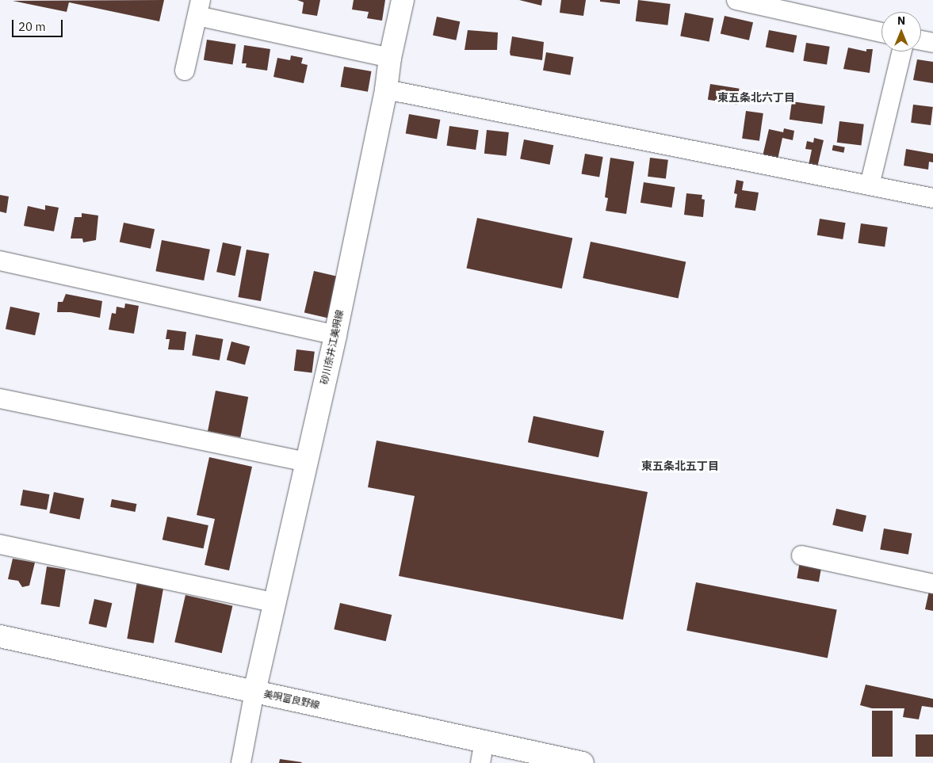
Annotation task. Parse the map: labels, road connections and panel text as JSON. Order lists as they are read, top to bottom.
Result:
{
  "streets": {
    "main road": ["砂川奈井江美唄線", "美唄富良野線"]
  },
  "crossings": [
    ["砂川奈井江美唄線", "美唄富良野線"]
  ],
  "districts": ["東五条北六丁目", "東五条北五丁目"],
  "scale_bar": "20 m",
  "north": "top"
}
